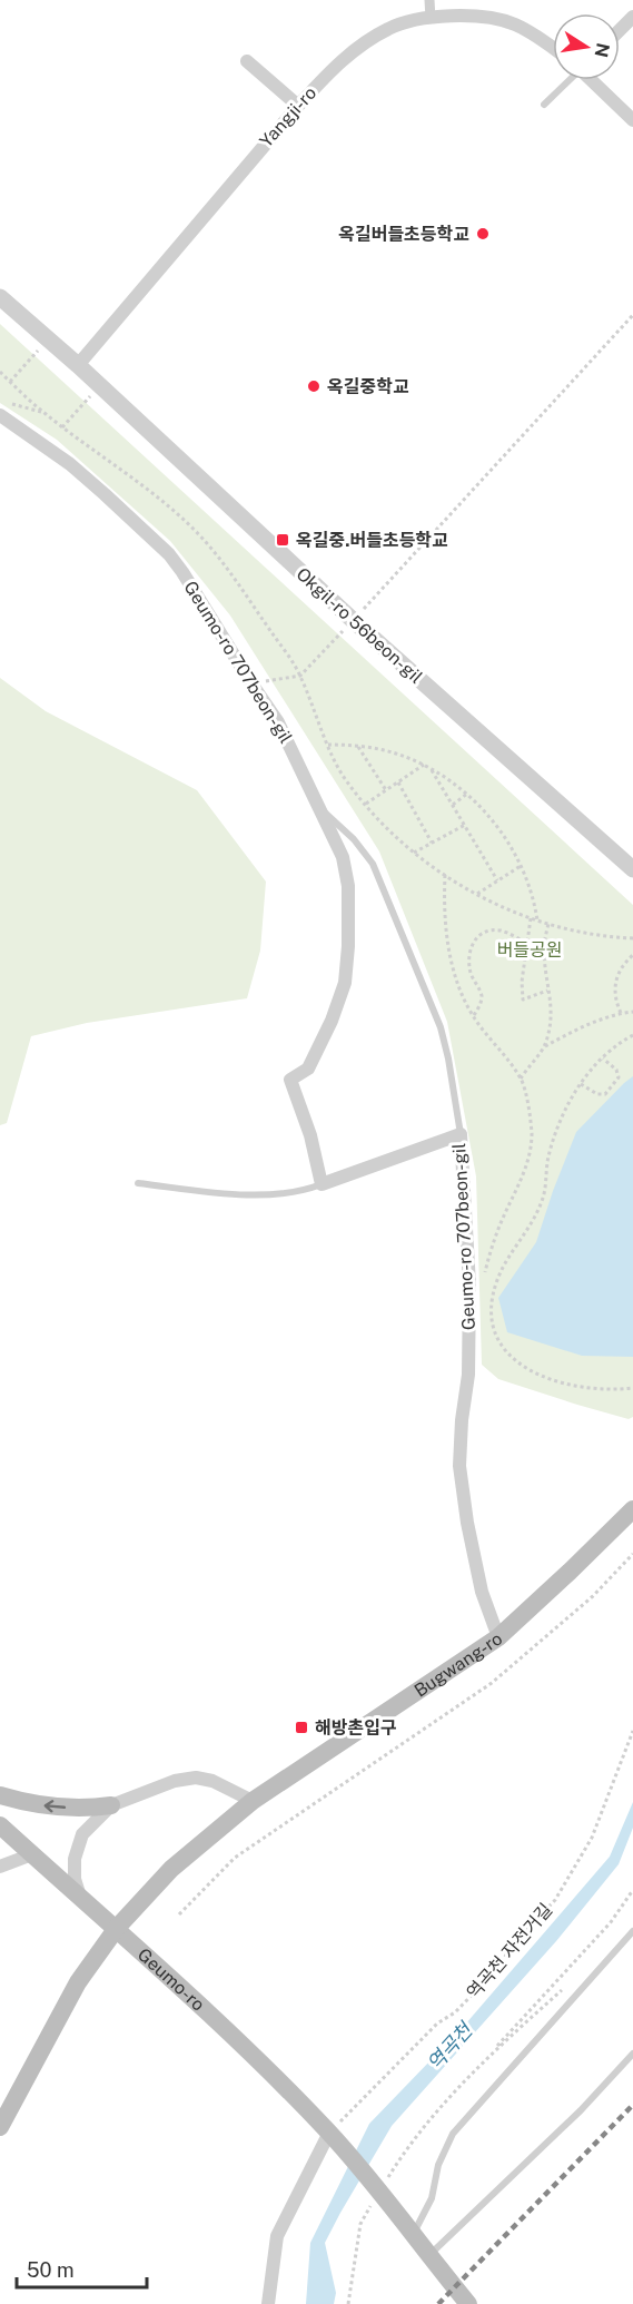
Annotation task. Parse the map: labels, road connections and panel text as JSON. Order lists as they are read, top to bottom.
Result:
{
  "streets": {
    "main road": ["Bugwang-ro", "Geumo-ro"],
    "street": ["Yangji-ro", "Okgil-ro 56beon-gil", "Geumo-ro 707beon-gil"],
    "path": ["역곡천 자전거길"]
  },
  "crossings": [
    ["Yangji-ro", "Okgil-ro 56beon-gil"],
    ["Geumo-ro 707beon-gil", "Bugwang-ro"],
    ["Bugwang-ro", "Geumo-ro"],
    ["역곡천 자전거길", "Geumo-ro"]
  ],
  "water": ["역곡천"],
  "parks": ["버들공원"],
  "places": {
    "other": ["옥길버들초등학교", "옥길중학교"],
    "transit": ["옥길중.버들초등학교", "해방촌입구"]
  },
  "scale_bar": "50 m",
  "north": "right"
}
